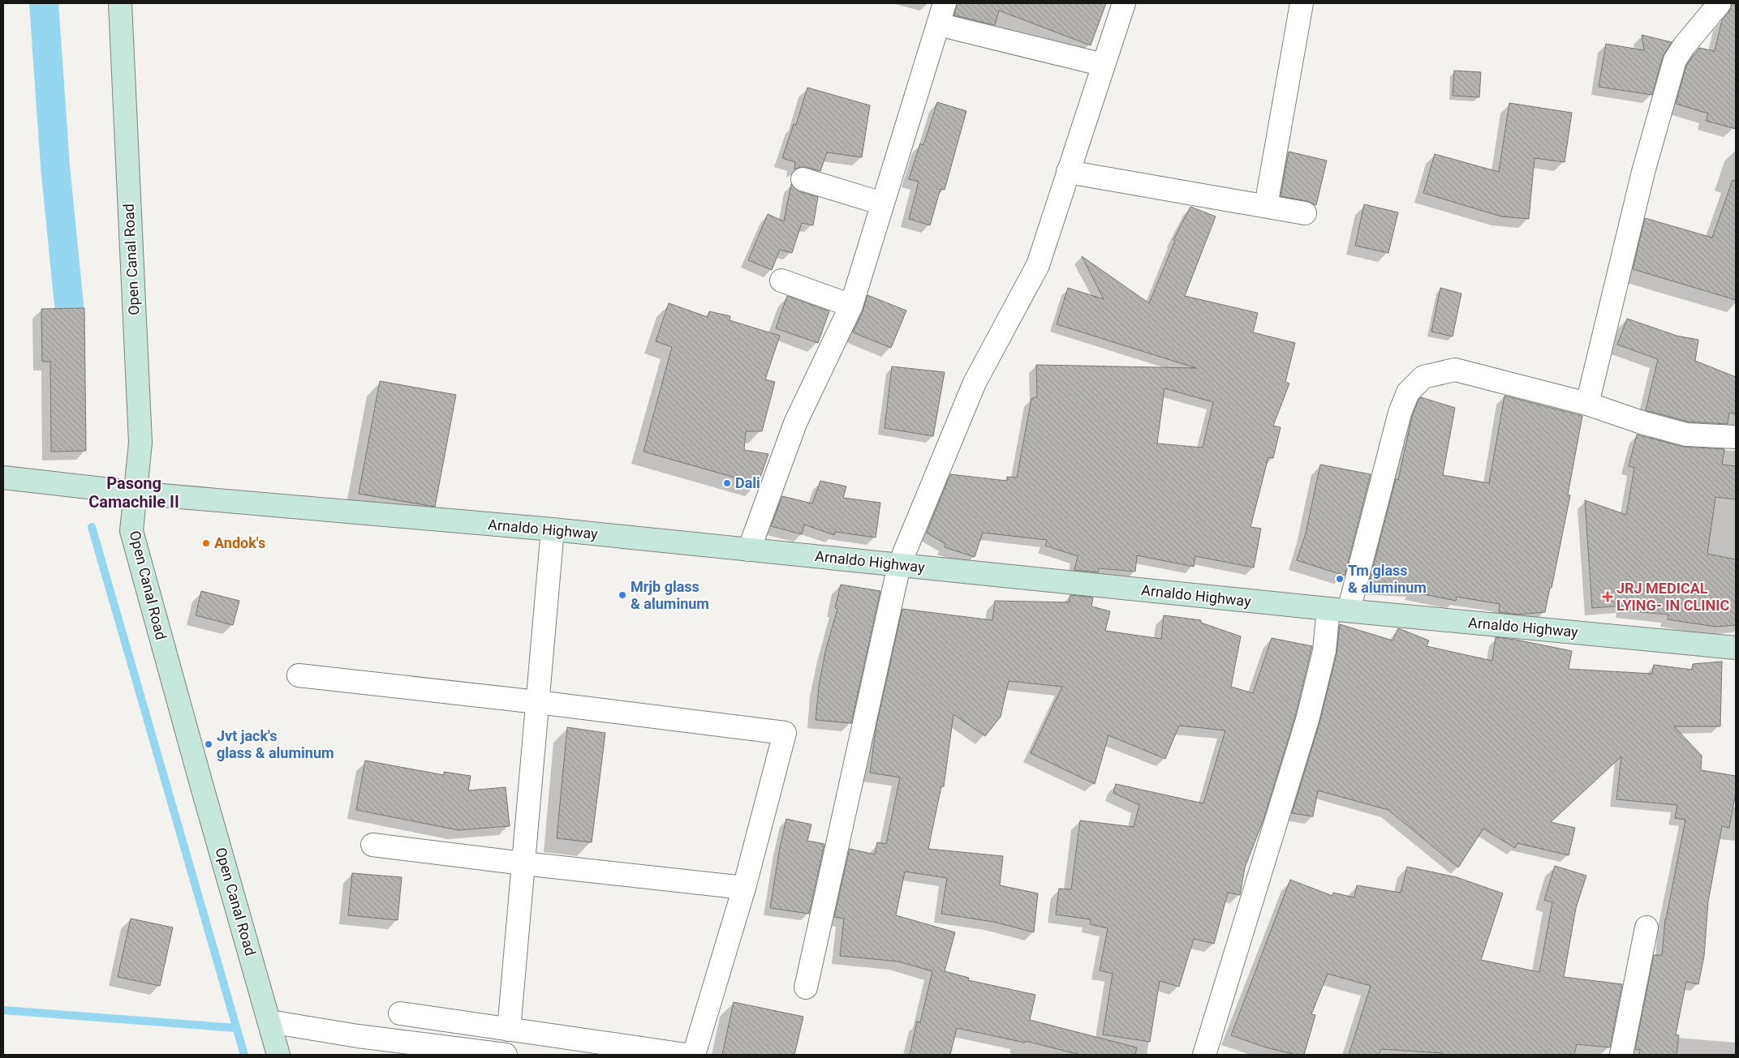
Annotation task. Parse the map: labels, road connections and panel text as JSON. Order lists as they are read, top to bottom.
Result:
{
  "streets": {
    "main road": ["Open Canal Road", "Arnaldo Highway"]
  },
  "crossings": [
    ["Open Canal Road", "Arnaldo Highway"]
  ],
  "districts": ["Pasong Camachile II"],
  "places": {
    "other": [
      "Dali",
      "Andok's",
      "Tm glass & aluminum",
      "Mrjb glass & aluminum",
      "Jvt jack's glass & aluminum"
    ],
    "health": ["JRJ MEDICAL LYING- IN CLINIC"]
  }
}
